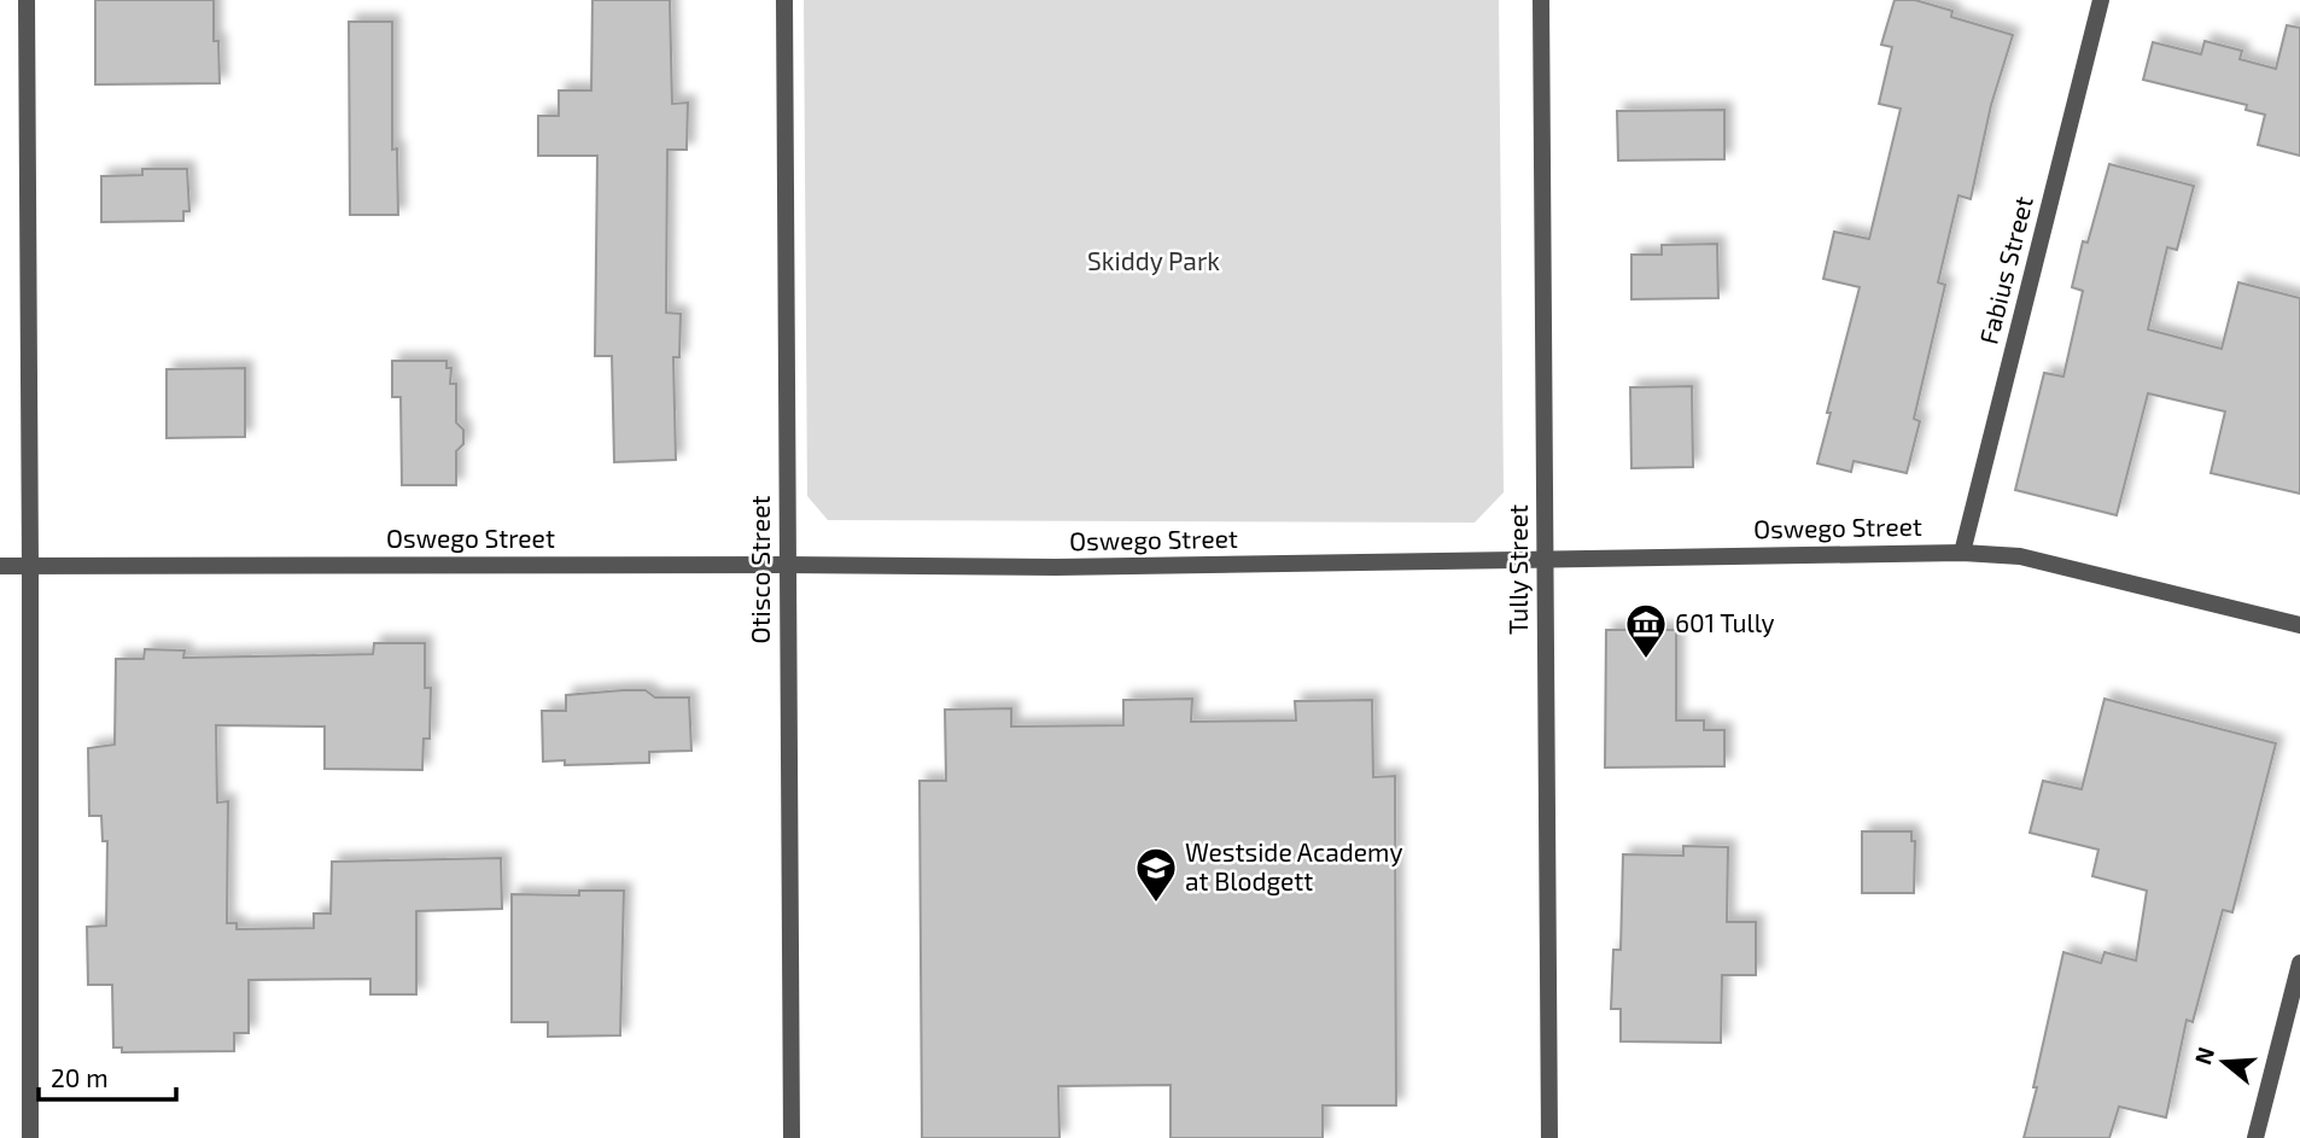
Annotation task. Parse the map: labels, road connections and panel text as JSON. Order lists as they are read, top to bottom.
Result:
{
  "streets": {
    "street": [
      "Fabius Street",
      "Oswego Street",
      "Otisco Street",
      "Tully Street"
    ]
  },
  "crossings": [
    ["Fabius Street", "Oswego Street"],
    ["Oswego Street", "Otisco Street"],
    ["Oswego Street", "Tully Street"]
  ],
  "parks": ["Skiddy Park"],
  "places": {
    "museum": ["601 Tully"],
    "school or university": ["Westside Academy at Blodgett"]
  },
  "scale_bar": "20 m",
  "north": "left"
}
